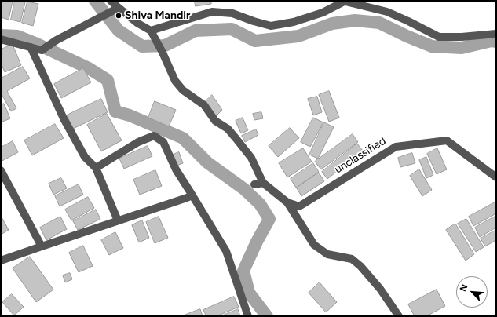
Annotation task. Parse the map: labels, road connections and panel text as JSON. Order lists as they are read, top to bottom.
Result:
{
  "streets": {
    "street": ["unclassified"]
  },
  "places": ["Shiva Mandir"],
  "north": "top left"
}
